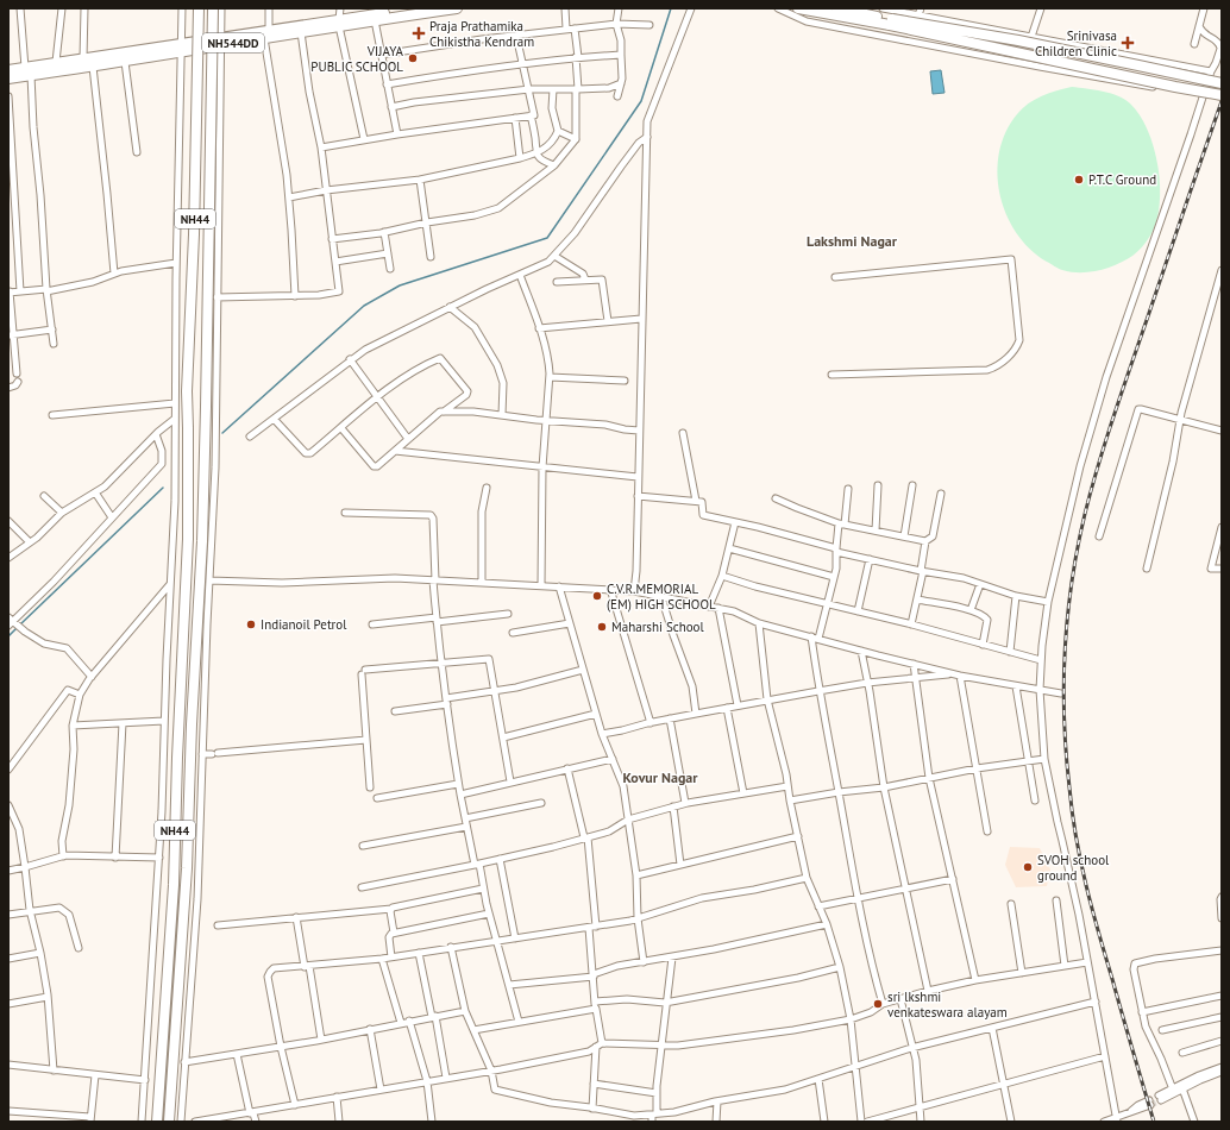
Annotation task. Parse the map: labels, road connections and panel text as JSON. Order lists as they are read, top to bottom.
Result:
{
  "streets": {
    "highway": ["NH544DD", "NH44"]
  },
  "districts": ["Lakshmi Nagar", "Kovur Nagar"],
  "places": {
    "health": ["Praja Prathamika Chikistha Kendram", "Srinivasa Children Clinic"],
    "other": [
      "VIJAYA PUBLIC SCHOOL",
      "P.T.C Ground",
      "C.V.R.MEMORIAL (EM) HIGH SCHOOL",
      "Indianoil Petrol",
      "Maharshi School",
      "SVOH school ground",
      "sri lkshmi venkateswara alayam"
    ]
  }
}
